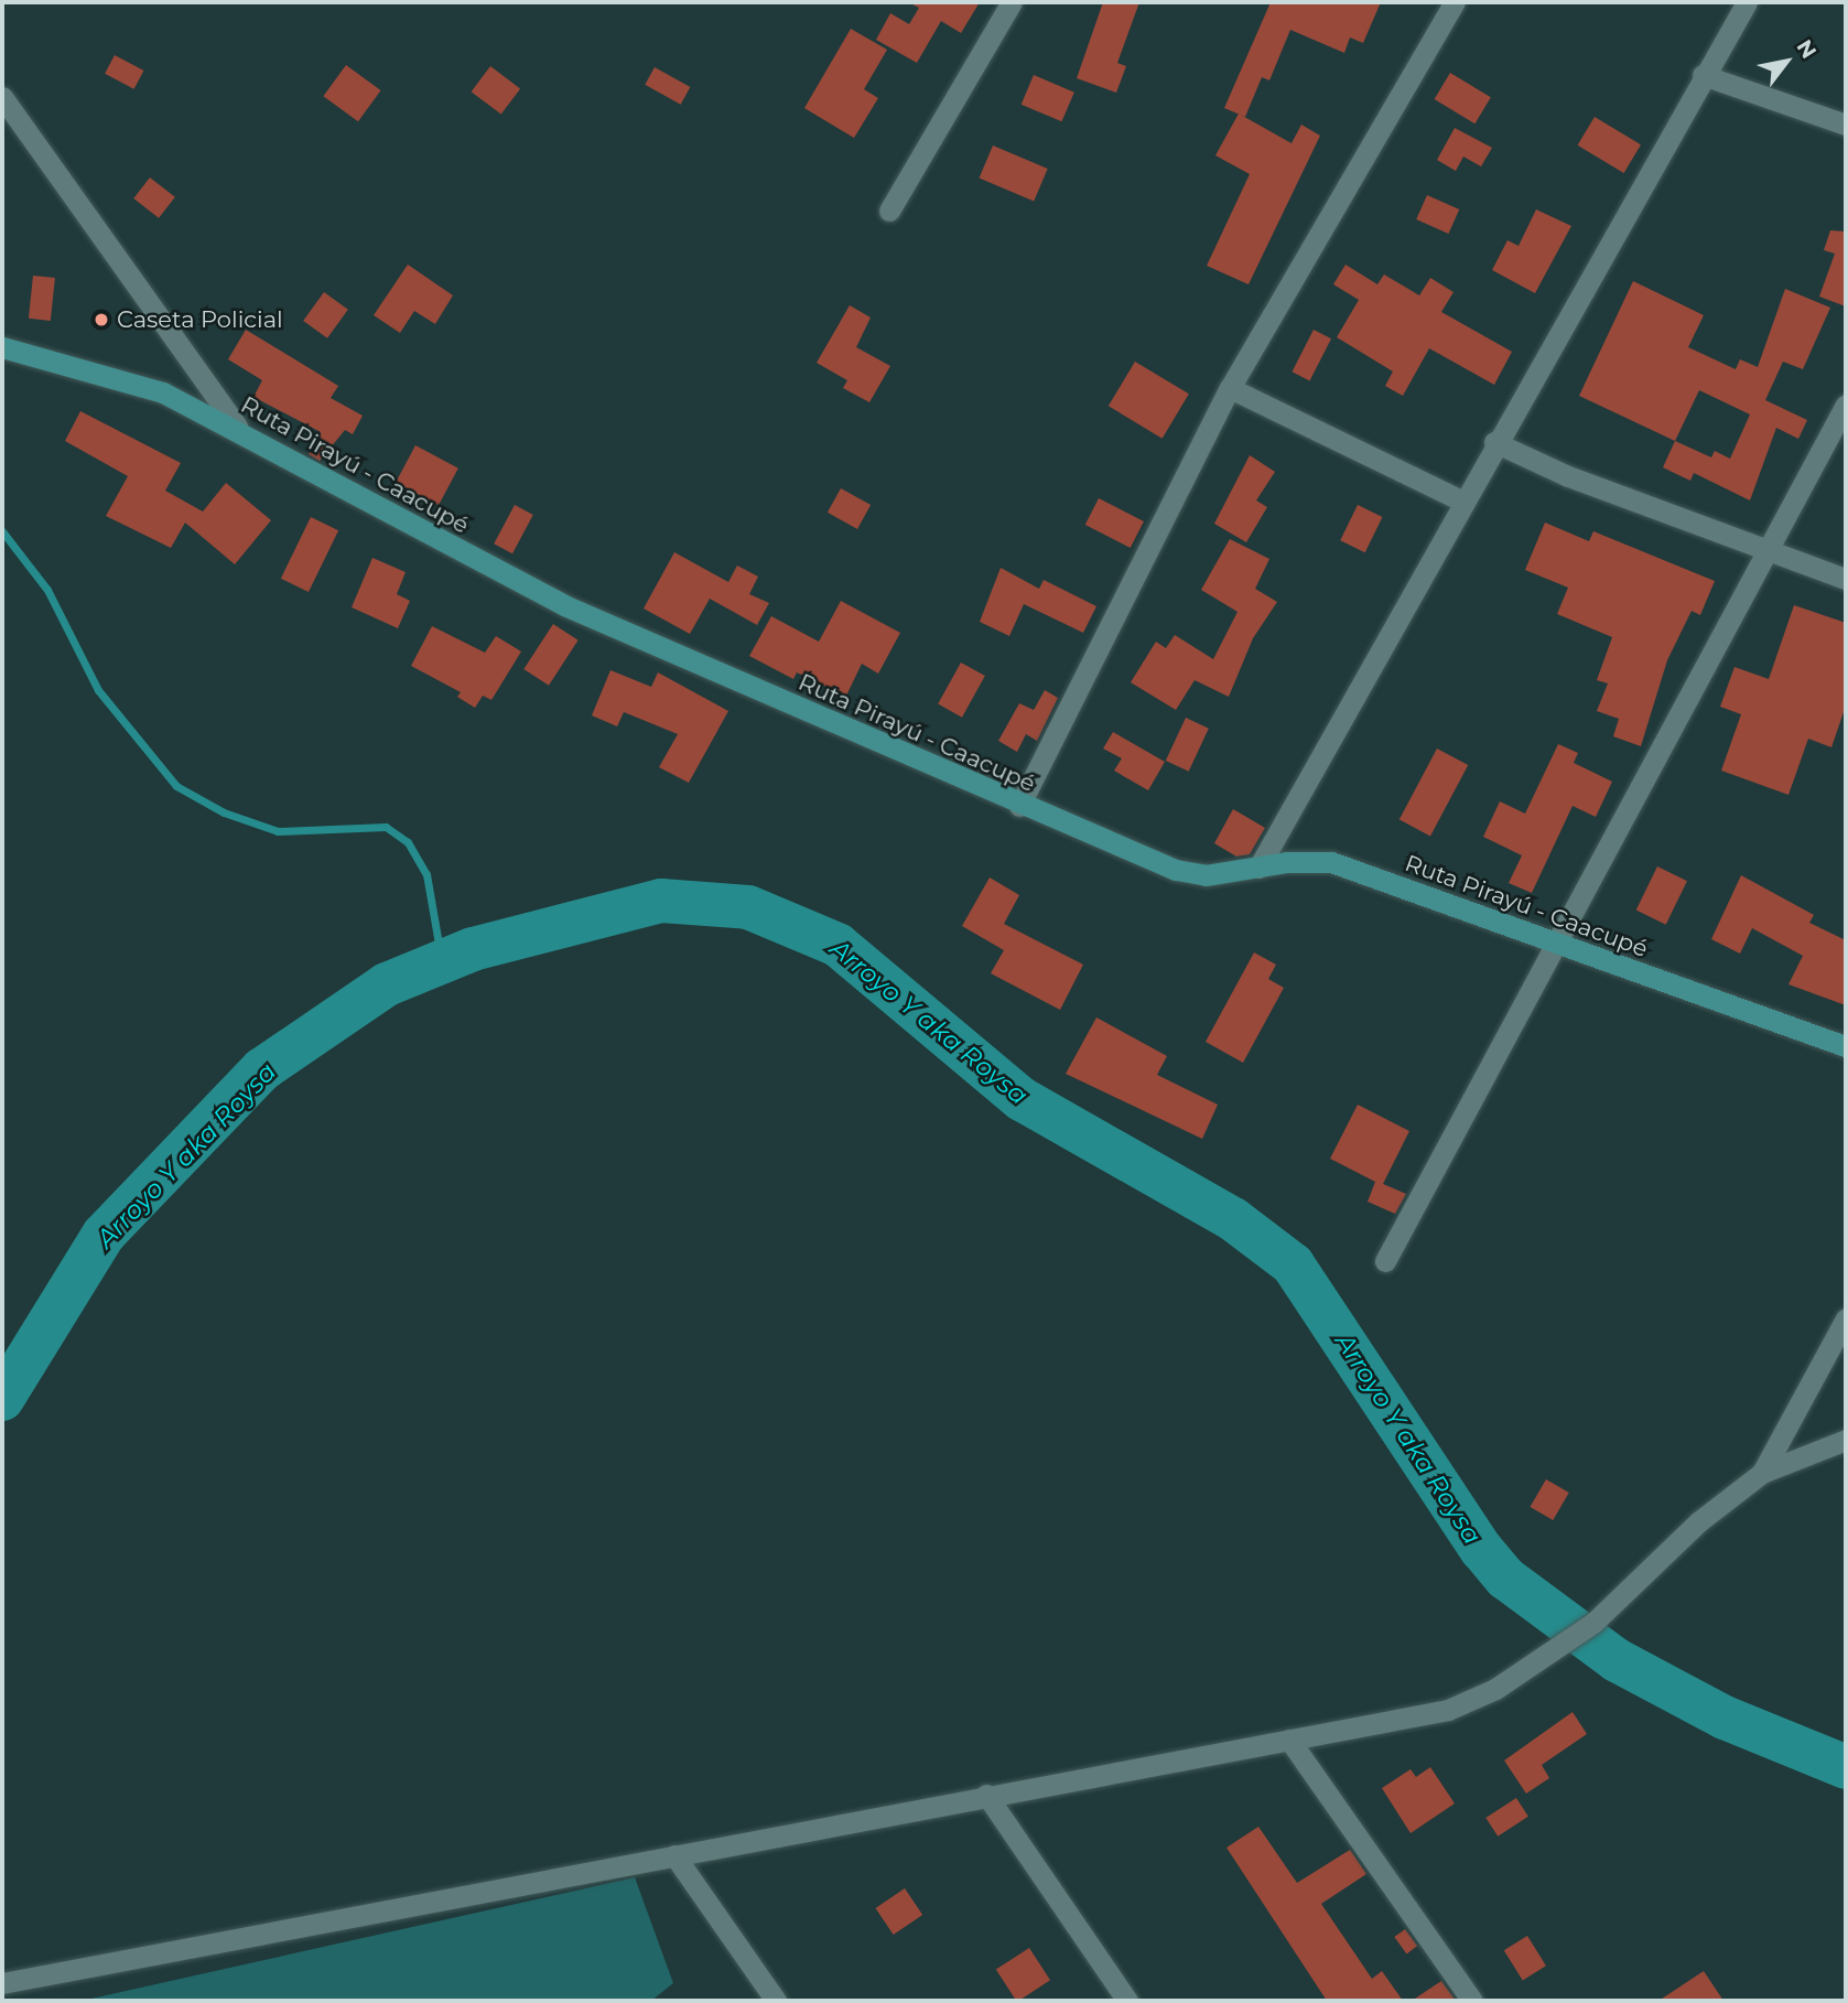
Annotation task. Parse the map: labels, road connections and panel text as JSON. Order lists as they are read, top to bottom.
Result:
{
  "streets": {
    "main road": ["Ruta Pirayú - Caacupé"]
  },
  "water": ["Arroyo Y aka Roysa"],
  "places": ["Caseta Policial"],
  "north": "top right"
}
